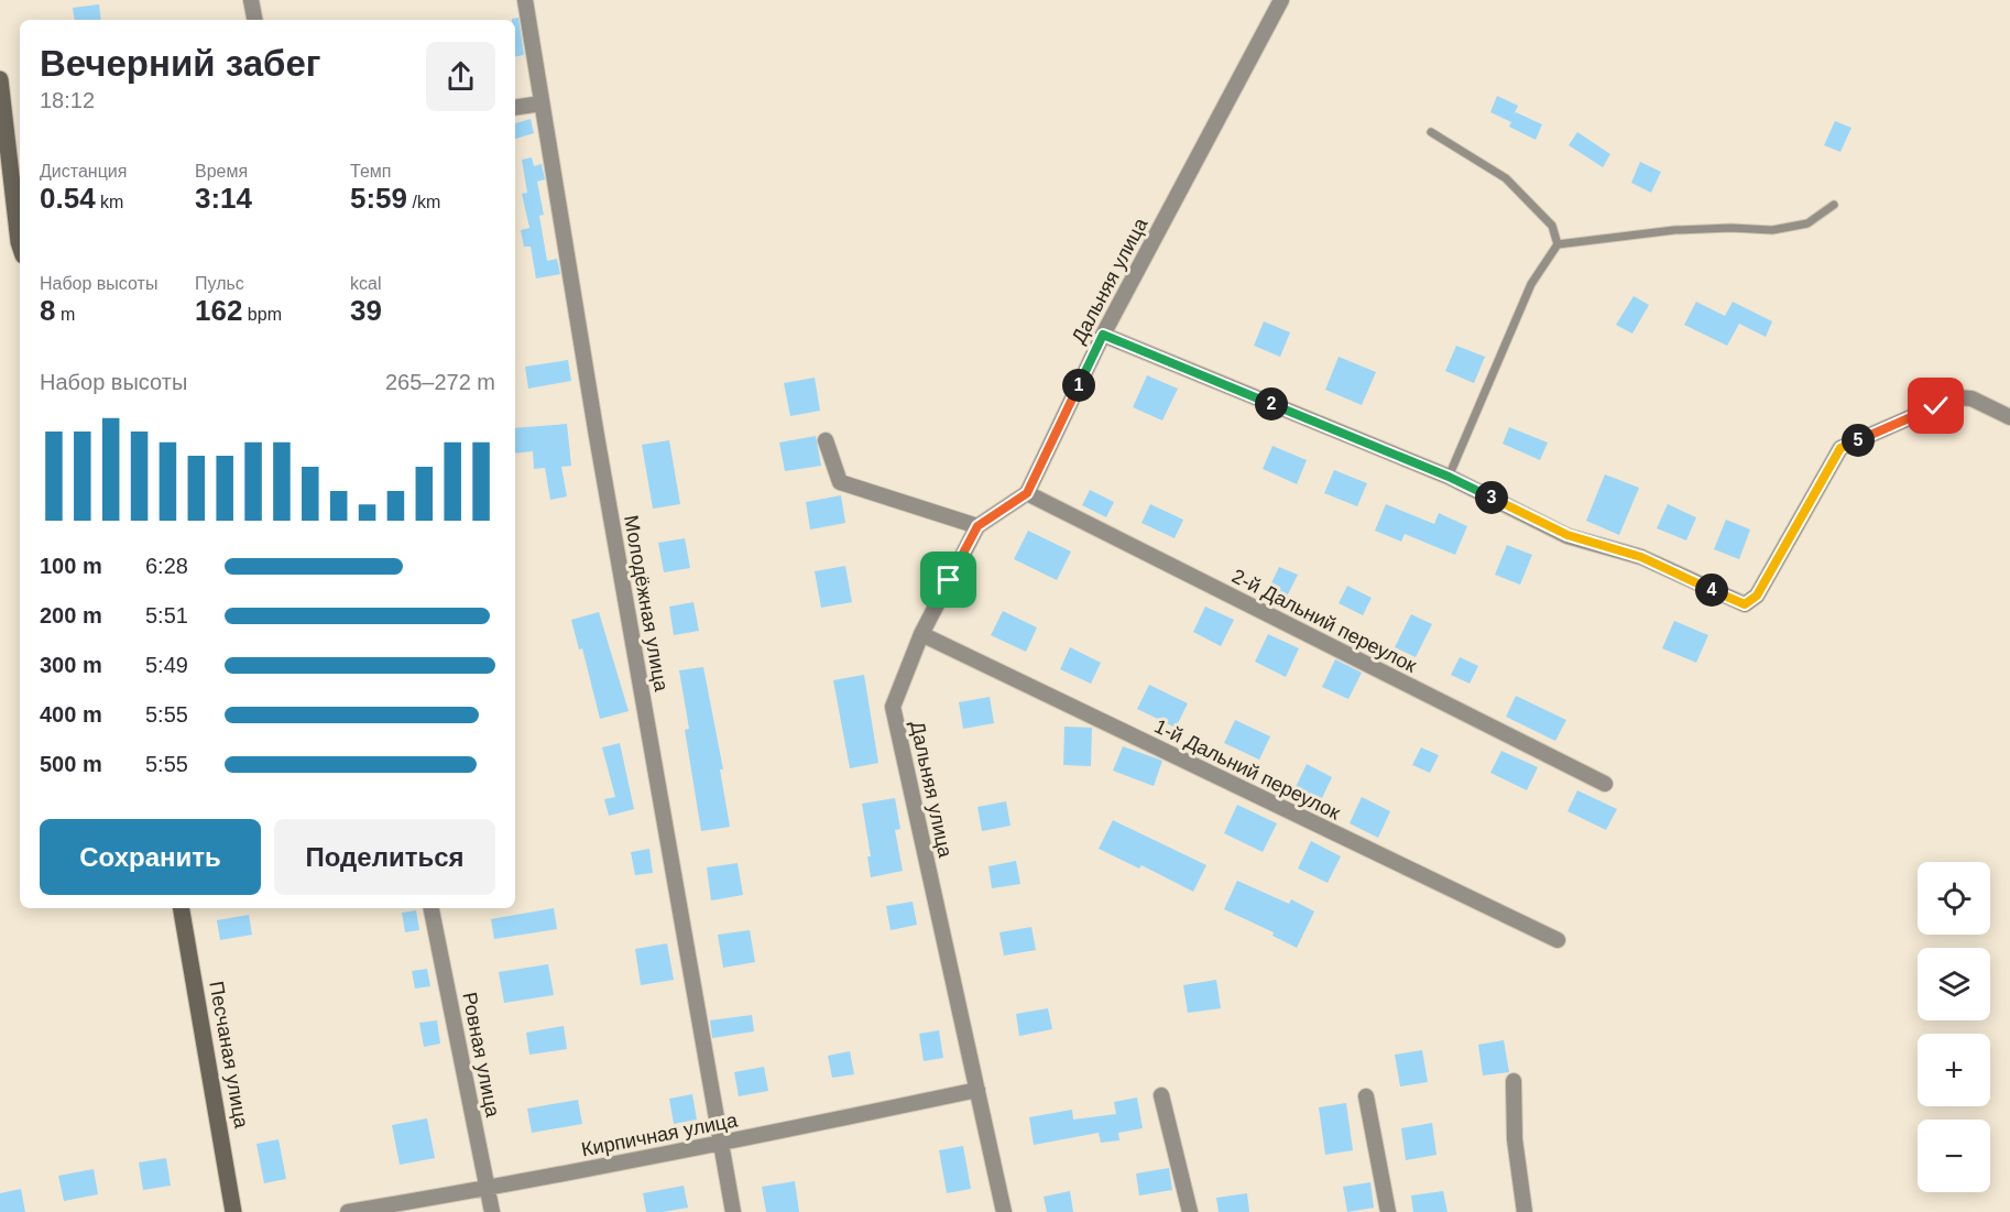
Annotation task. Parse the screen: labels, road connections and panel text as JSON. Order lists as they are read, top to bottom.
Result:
{
  "streets": {
    "street": [
      "Дальняя улица",
      "Молодёжная улица",
      "2-й Дальний переулок",
      "1-й Дальний переулок",
      "Песчаная улица",
      "Ровная улица",
      "Кирпичная улица"
    ]
  },
  "crossings": [
    ["Дальняя улица", "2-й Дальний переулок"],
    ["Дальняя улица", "1-й Дальний переулок"],
    ["Дальняя улица", "Кирпичная улица"],
    ["Молодёжная улица", "Кирпичная улица"],
    ["Ровная улица", "Кирпичная улица"]
  ],
  "page": {
    "heading": ["Вечерний забег", "18:12"],
    "stats": [
      ["Дистанция", "0.54 km"],
      ["Время", "3:14"],
      ["Темп", "5:59 /km"],
      ["Набор высоты", "8 m"],
      ["Пульс", "162 bpm"],
      ["kcal", "39"]
    ],
    "chart": ["Набор высоты", "265–272 m"],
    "pins": [
      "1",
      "2",
      "5",
      "3",
      "4"
    ],
    "list": [
      {
        "name": "100 m",
        "note": "6:28"
      },
      {
        "name": "200 m",
        "note": "5:51"
      },
      {
        "name": "300 m",
        "note": "5:49"
      },
      {
        "name": "400 m",
        "note": "5:55"
      },
      {
        "name": "500 m",
        "note": "5:55"
      }
    ],
    "buttons": ["Сохранить", "Поделиться"],
    "map_buttons": ["+", "−"]
  }
}
